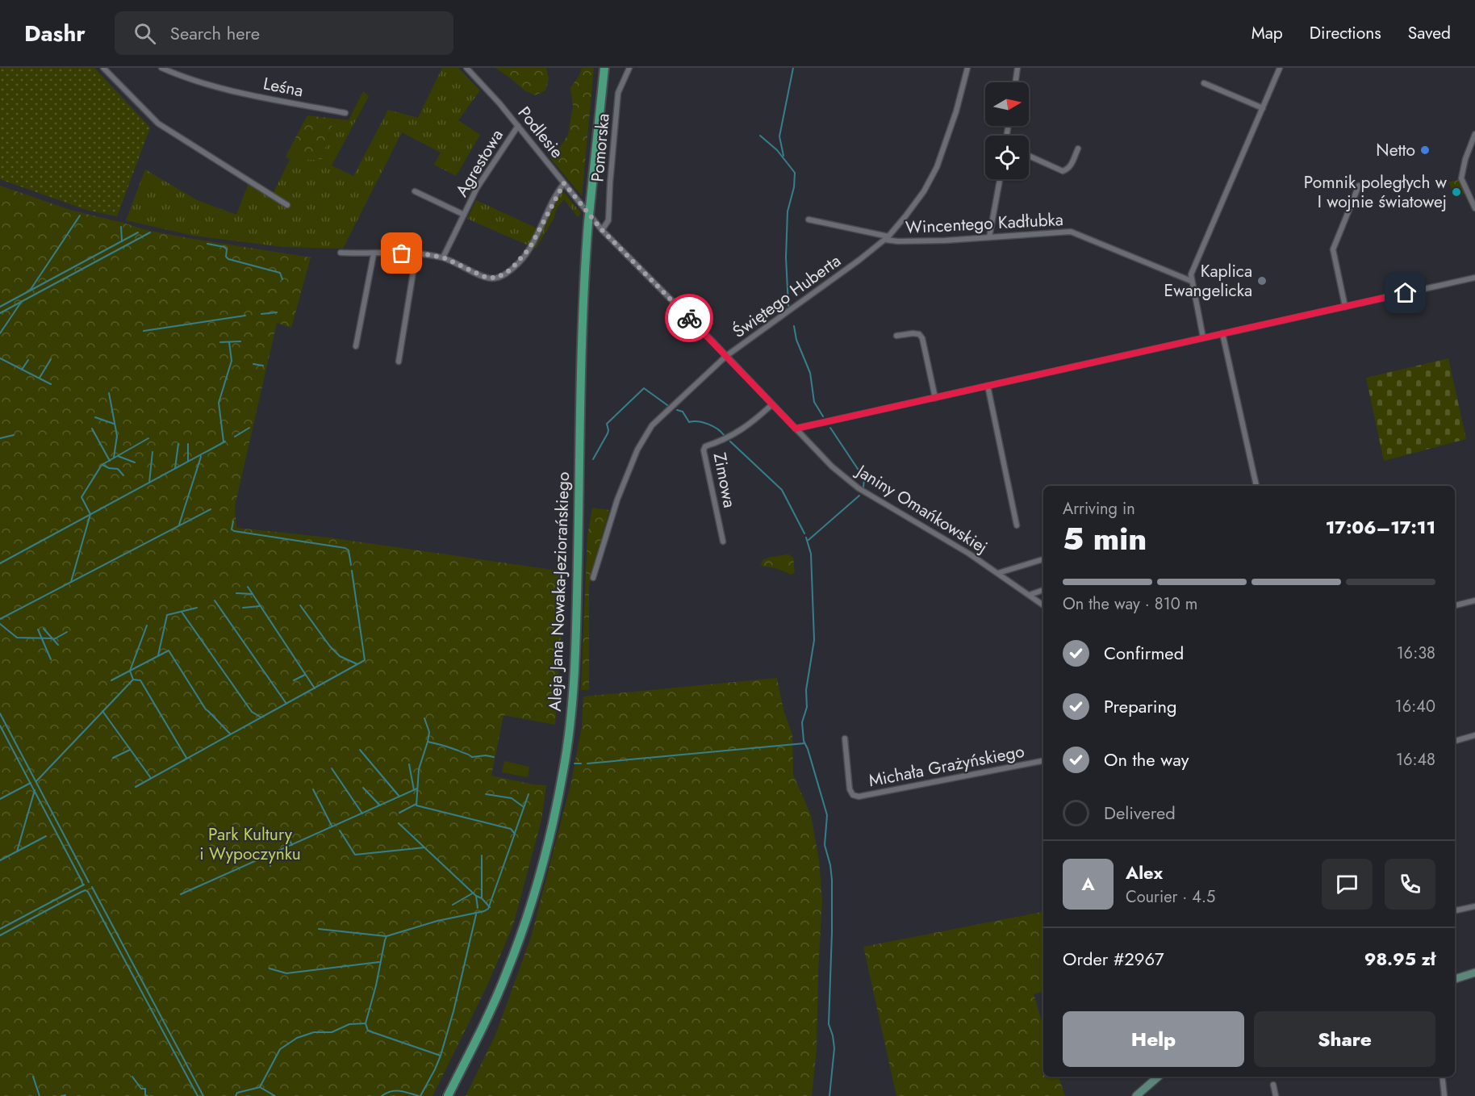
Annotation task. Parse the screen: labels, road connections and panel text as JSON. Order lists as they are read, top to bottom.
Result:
{
  "streets": {
    "main road": ["Aleja Jana Nowaka-Jeziorańskiego"],
    "street": [
      "Leśna",
      "Podlesie",
      "Pomorska",
      "Agrestowa",
      "Wincentego Kadłubka",
      "Świętego Huberta",
      "Zimowa",
      "Janiny Omańkowskiej",
      "Michała Grażyńskiego"
    ]
  },
  "crossings": [
    ["Podlesie", "Pomorska"],
    ["Podlesie", "Agrestowa"],
    ["Podlesie", "Świętego Huberta"],
    ["Podlesie", "Zimowa"],
    ["Podlesie", "Janiny Omańkowskiej"],
    ["Wincentego Kadłubka", "Świętego Huberta"],
    ["Zimowa", "Janiny Omańkowskiej"]
  ],
  "parks": ["Park Kultury i Wypoczynku"],
  "places": ["Netto", "Pomnik poległych w I wojnie światowej", "Kaplica Ewangelicka"],
  "north": "right",
  "page": {
    "header": "Dashr",
    "search": "Search here",
    "nav": ["Map", "Directions", "Saved"],
    "heading": ["5 min", "Arriving in", "17:06–17:11"],
    "panel": [
      "Alex",
      "Courier · 4.5",
      "Order #2967",
      "98.95 zł"
    ],
    "bar": "On the way · 810 m",
    "list": [
      ["Confirmed", "16:38"],
      ["Preparing", "16:40"],
      ["On the way", "16:48"],
      "Delivered"
    ],
    "round": "A",
    "buttons": ["Help", "Share"]
  }
}
